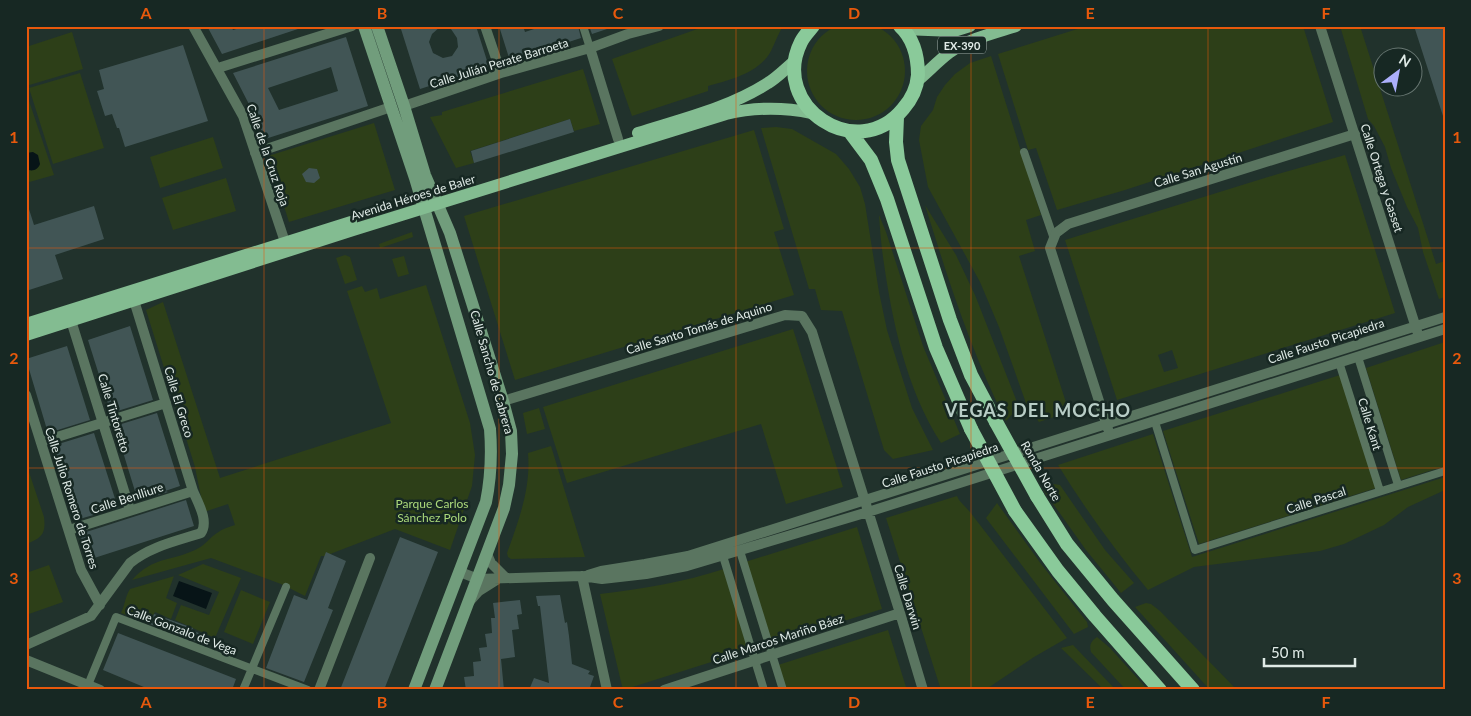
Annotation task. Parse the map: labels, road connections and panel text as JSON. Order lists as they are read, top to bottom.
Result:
{
  "streets": {
    "highway": ["Ronda Norte"],
    "main road": ["EX-390", "Avenida Héroes de Baler", "Calle Sancho de Cabrera"],
    "street": [
      "Calle Julián Perate Barroeta",
      "Calle de la Cruz Roja",
      "Calle San Agustín",
      "Calle Ortega y Gasset",
      "Calle Santo Tomás de Aquino",
      "Calle Fausto Picapiedra",
      "Calle El Greco",
      "Calle Tintoretto",
      "Calle Kant",
      "Calle Julio Romero de Torres",
      "Calle Benlliure",
      "Calle Pascal",
      "Calle Darwin",
      "Calle Gonzalo de Vega",
      "Calle Marcos Mariño Báez"
    ]
  },
  "crossings": [
    ["Calle Julián Perate Barroeta", "Calle Sancho de Cabrera"],
    ["Calle de la Cruz Roja", "Avenida Héroes de Baler"],
    ["Calle San Agustín", "Calle Ortega y Gasset"],
    ["Calle Ortega y Gasset", "Calle Fausto Picapiedra"],
    ["Avenida Héroes de Baler", "Calle Sancho de Cabrera"],
    ["Avenida Héroes de Baler", "Calle El Greco"],
    ["Avenida Héroes de Baler", "Calle Tintoretto"],
    ["Calle Santo Tomás de Aquino", "Calle Fausto Picapiedra"],
    ["Calle Santo Tomás de Aquino", "Calle Sancho de Cabrera"],
    ["Calle Santo Tomás de Aquino", "Calle Darwin"],
    ["Calle Fausto Picapiedra", "Calle Sancho de Cabrera"],
    ["Calle Fausto Picapiedra", "Calle Kant"],
    ["Calle Fausto Picapiedra", "Calle Pascal"],
    ["Calle Fausto Picapiedra", "Calle Darwin"],
    ["Calle El Greco", "Calle Julio Romero de Torres"],
    ["Calle El Greco", "Calle Benlliure"],
    ["Calle Tintoretto", "Calle Benlliure"],
    ["Calle Kant", "Calle Pascal"],
    ["Calle Julio Romero de Torres", "Calle Benlliure"],
    ["Calle Darwin", "Calle Marcos Mariño Báez"]
  ],
  "districts": ["VEGAS DEL MOCHO"],
  "parks": ["Parque Carlos Sánchez Polo"],
  "scale_bar": "50 m",
  "north": "top right",
  "grid": {
    "columns": [
      "A",
      "B",
      "C",
      "D",
      "E",
      "F"
    ],
    "rows": ["1", "2", "3"]
  }
}
